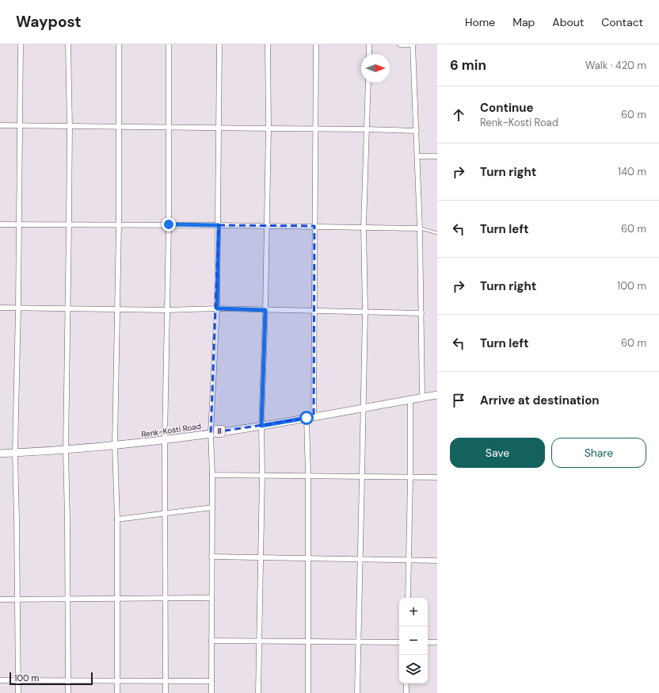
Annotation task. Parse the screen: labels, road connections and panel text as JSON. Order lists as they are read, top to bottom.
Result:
{
  "streets": {
    "main road": ["Renk-Kosti Road", "8"]
  },
  "scale_bar": "100 m",
  "north": "right",
  "page": {
    "header": "Waypost",
    "nav": [
      "Home",
      "Map",
      "About",
      "Contact"
    ],
    "heading": ["6 min", "Walk · 420 m"],
    "list": [
      ["Continue", "Renk-Kosti Road", "60 m"],
      ["Turn right", "140 m"],
      ["Turn left", "60 m"],
      ["Turn right", "100 m"],
      ["Turn left", "60 m"],
      "Arrive at destination"
    ],
    "buttons": ["Save", "Share"],
    "map_buttons": ["+", "−"],
    "scale": "100 m"
  }
}
